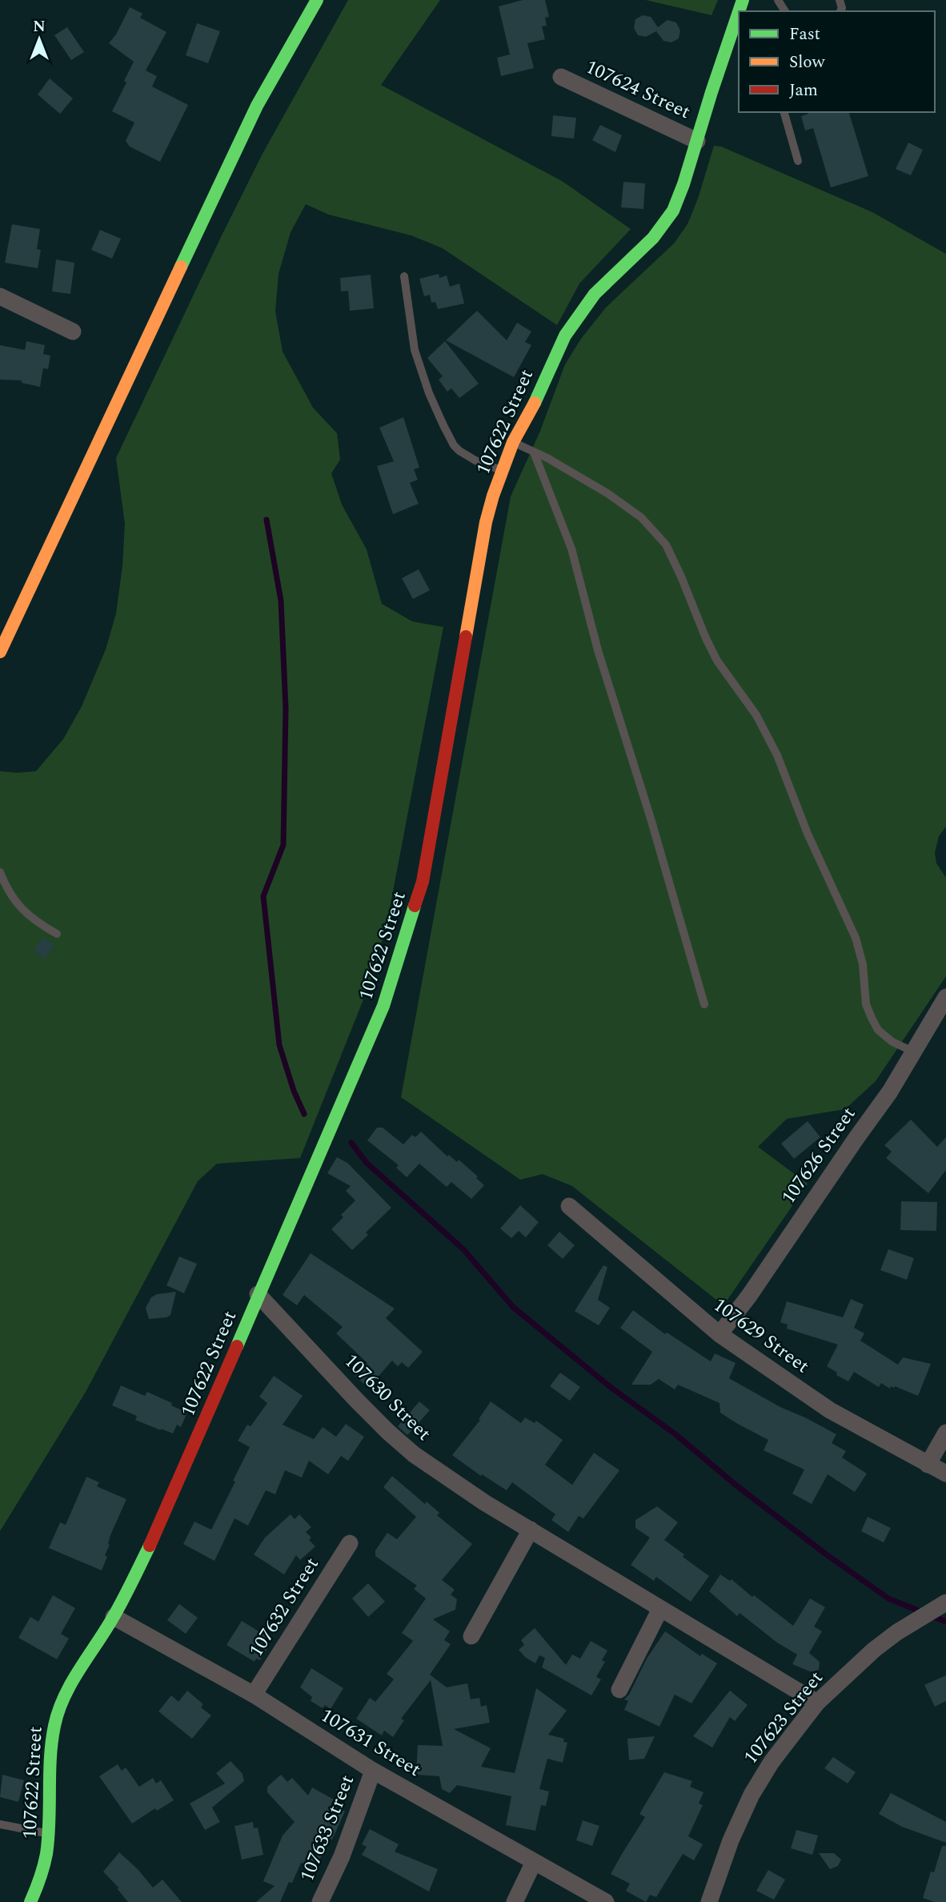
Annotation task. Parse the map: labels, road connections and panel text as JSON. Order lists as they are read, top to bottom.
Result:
{
  "streets": {
    "street": [
      "107624 Street",
      "107622 Street",
      "107626 Street",
      "107629 Street",
      "107630 Street",
      "107632 Street",
      "107623 Street",
      "107631 Street",
      "107633 Street"
    ]
  },
  "crossings": [
    ["107624 Street", "107622 Street"],
    ["107622 Street", "107630 Street"],
    ["107622 Street", "107631 Street"],
    ["107626 Street", "107629 Street"],
    ["107630 Street", "107623 Street"],
    ["107632 Street", "107631 Street"],
    ["107631 Street", "107633 Street"]
  ],
  "legend": ["Fast", "Slow", "Jam"],
  "north": "top"
}
